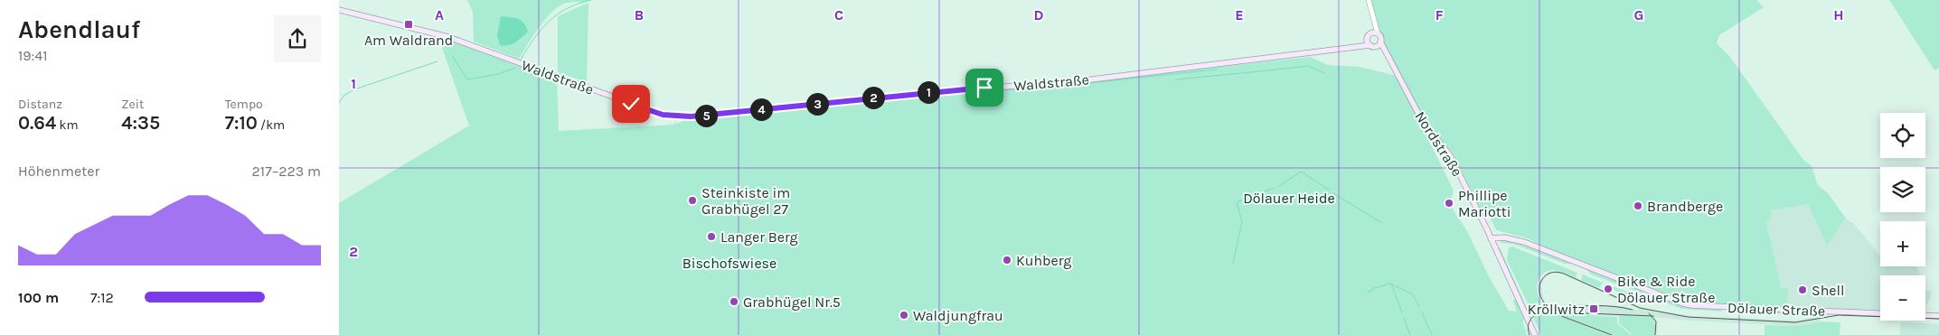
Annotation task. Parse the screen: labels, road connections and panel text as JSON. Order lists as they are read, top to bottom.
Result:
{
  "streets": {
    "main road": ["Waldstraße", "Nordstraße", "Dölauer Straße"]
  },
  "crossings": [
    ["Nordstraße", "Dölauer Straße"]
  ],
  "parks": ["Dölauer Heide", "Bischofswiese"],
  "places": {
    "transit": ["Am Waldrand", "Kröllwitz"],
    "other": [
      "Steinkiste im Grabhügel 27",
      "Phillipe Mariotti",
      "Brandberge",
      "Langer Berg",
      "Kuhberg",
      "Bike & Ride Dölauer Straße",
      "Shell",
      "Grabhügel Nr.5",
      "Waldjungfrau"
    ]
  },
  "page": {
    "heading": ["Abendlauf", "19:41"],
    "stats": [
      ["Distanz", "0.64 km"],
      ["Zeit", "4:35"],
      ["Tempo", "7:10 /km"]
    ],
    "pins": [
      "1",
      "2",
      "3",
      "4",
      "5"
    ],
    "map_buttons": ["+", "−"],
    "chart": ["Höhenmeter", "217–223 m"],
    "list": [
      {
        "name": "100 m",
        "note": "7:12"
      }
    ]
  },
  "grid": {
    "columns": [
      "A",
      "B",
      "C",
      "D",
      "E",
      "F",
      "G",
      "H"
    ],
    "rows": ["1", "2"]
  }
}
